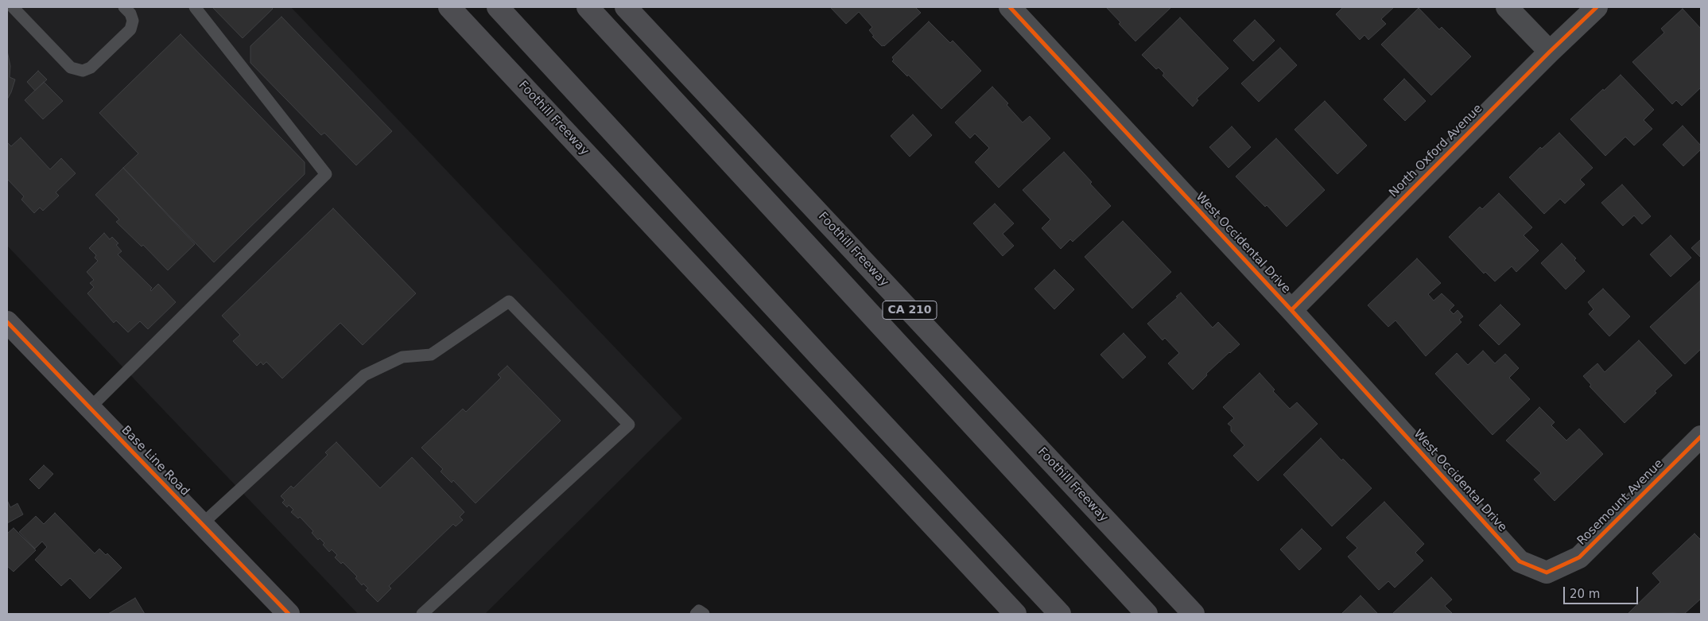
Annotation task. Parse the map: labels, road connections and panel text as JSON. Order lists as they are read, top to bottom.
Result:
{
  "streets": {
    "main road": ["Foothill Freeway", "CA 210", "Base Line Road"],
    "street": ["North Oxford Avenue", "West Occidental Drive", "Rosemount Avenue"]
  },
  "crossings": [
    ["North Oxford Avenue", "West Occidental Drive"],
    ["West Occidental Drive", "Rosemount Avenue"]
  ],
  "scale_bar": "20 m"
}
